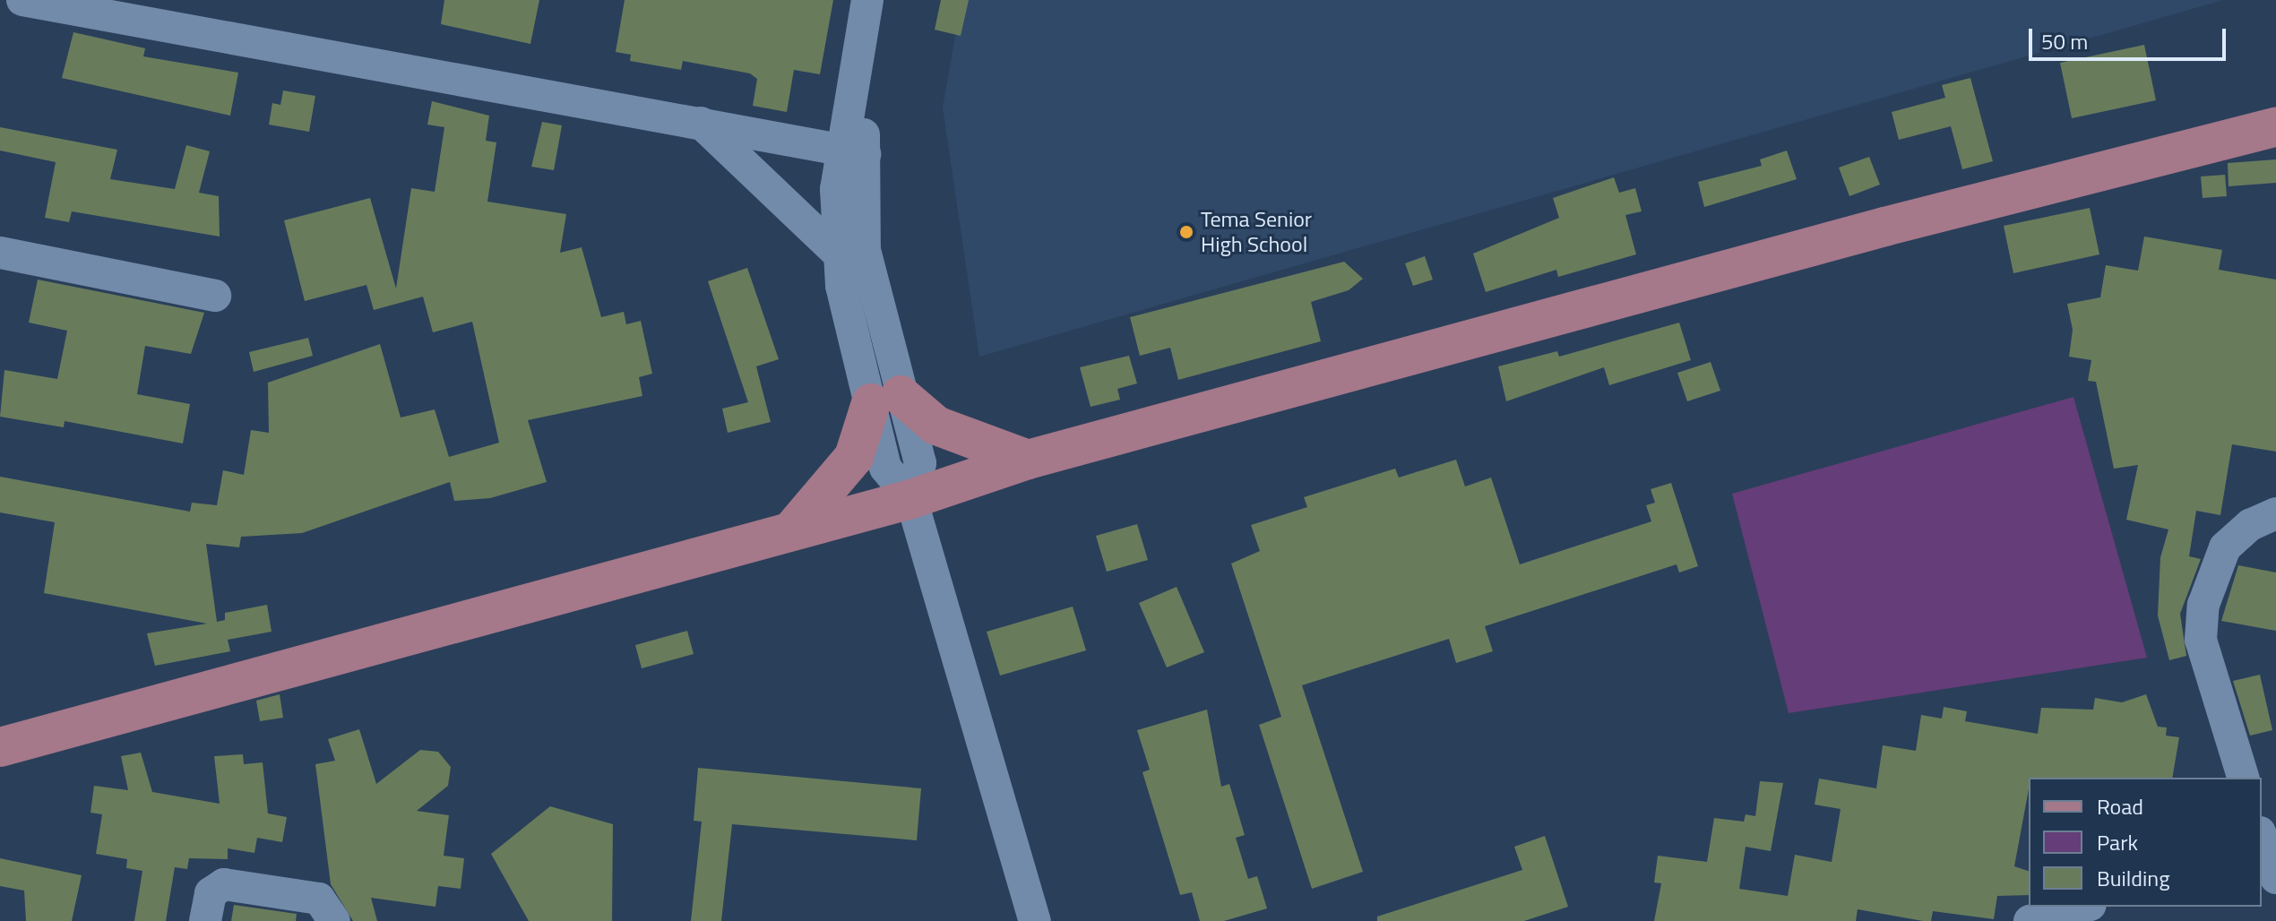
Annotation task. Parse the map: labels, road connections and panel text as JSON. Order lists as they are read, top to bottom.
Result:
{
  "places": ["Tema Senior High School"],
  "legend": ["Road", "Park", "Building"],
  "scale_bar": "50 m"
}
